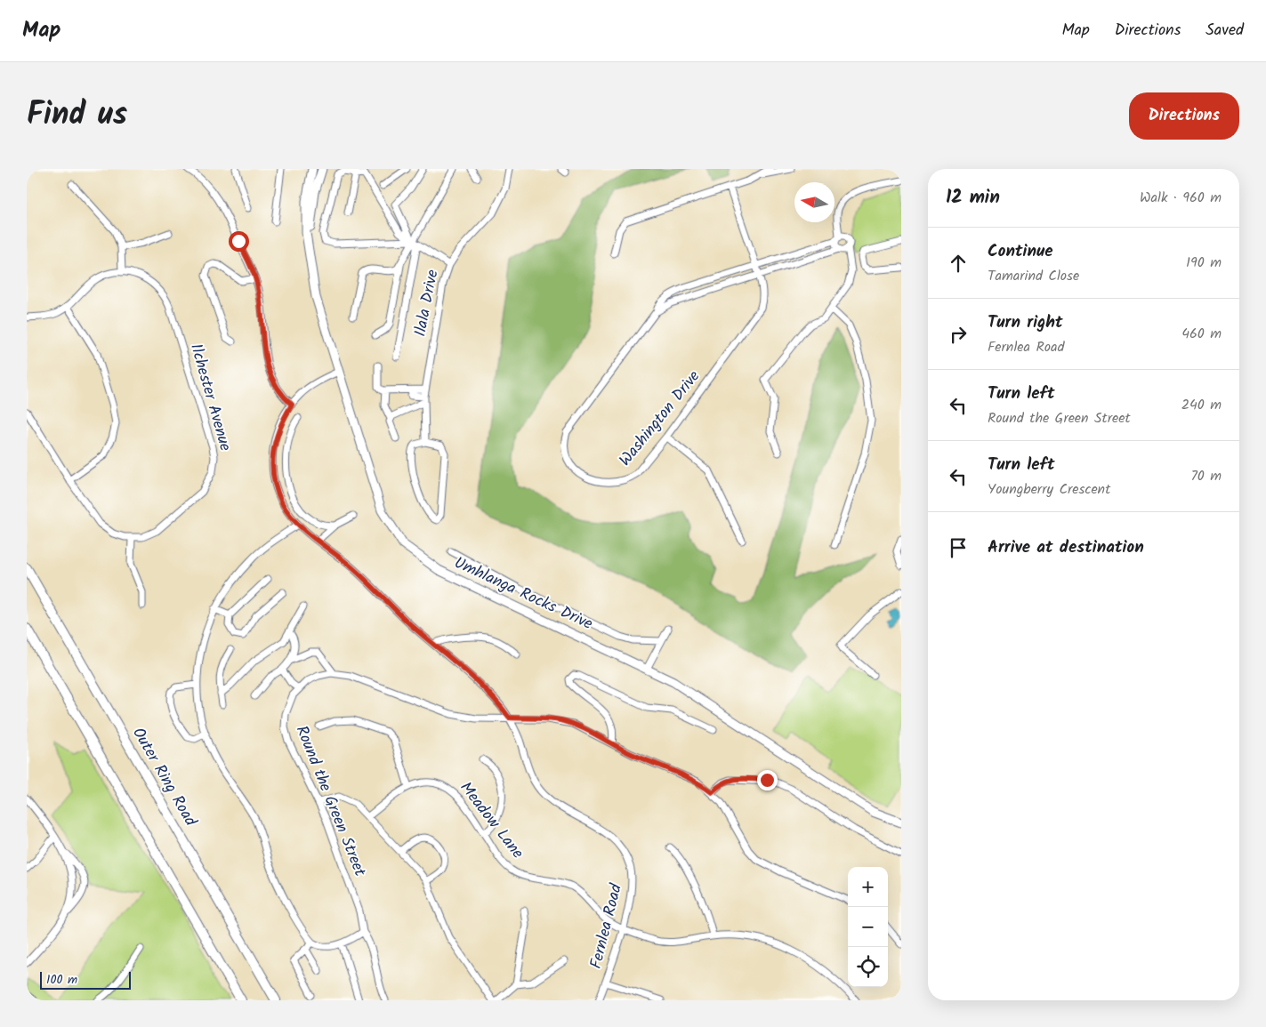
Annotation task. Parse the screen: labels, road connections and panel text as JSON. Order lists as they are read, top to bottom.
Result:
{
  "streets": {
    "highway": ["Outer Ring Road"],
    "main road": ["Umhlanga Rocks Drive"],
    "street": [
      "Ilala Drive",
      "Ilchester Avenue",
      "Washington Drive",
      "Round the Green Street",
      "Meadow Lane",
      "Fernlea Road"
    ]
  },
  "crossings": [
    ["Umhlanga Rocks Drive", "Fernlea Road"],
    ["Round the Green Street", "Fernlea Road"],
    ["Meadow Lane", "Fernlea Road"]
  ],
  "scale_bar": "100 m",
  "north": "left",
  "page": {
    "header": "Map",
    "nav": ["Map", "Directions", "Saved"],
    "title": "Find us",
    "buttons": "Directions",
    "heading": ["12 min", "Walk · 960 m"],
    "list": [
      ["Continue", "Tamarind Close", "190 m"],
      ["Turn right", "Fernlea Road", "460 m"],
      ["Turn left", "Round the Green Street", "240 m"],
      ["Turn left", "Youngberry Crescent", "70 m"],
      "Arrive at destination"
    ],
    "map_buttons": ["+", "−"],
    "scale": "100 m"
  }
}
